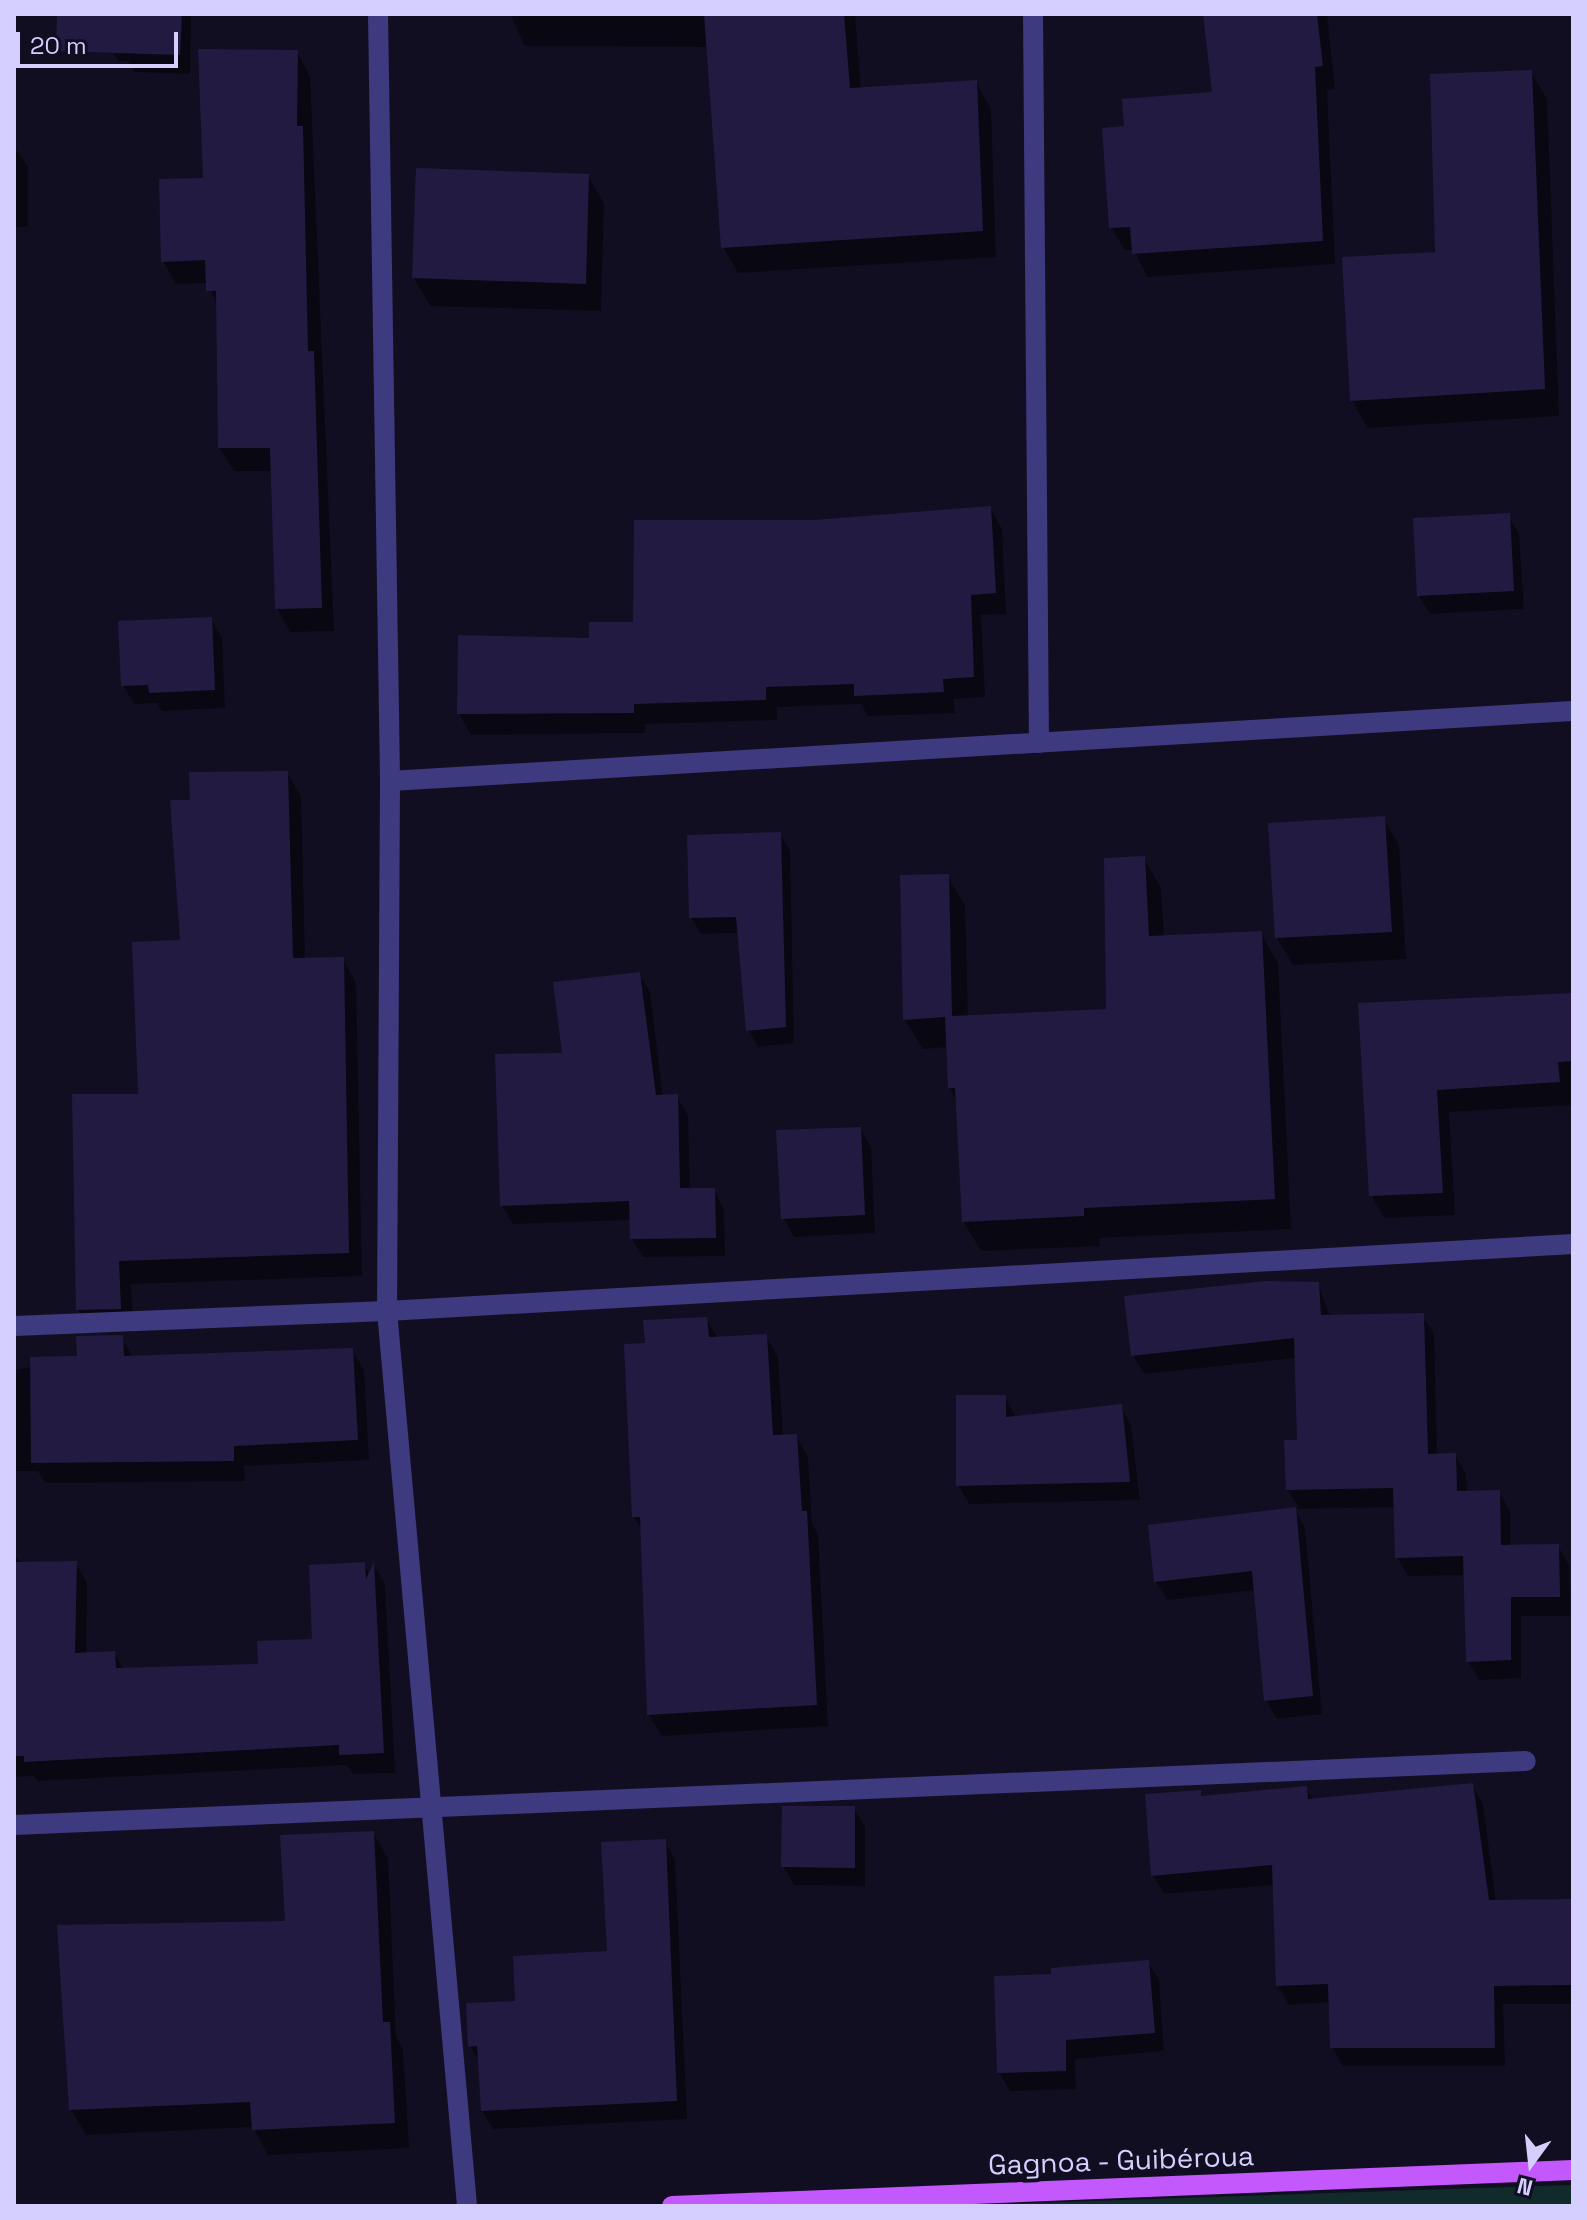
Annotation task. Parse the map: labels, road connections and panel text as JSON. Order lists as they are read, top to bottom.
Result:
{
  "streets": {
    "main road": ["Gagnoa - Guibéroua"]
  },
  "scale_bar": "20 m",
  "north": "bottom"
}
